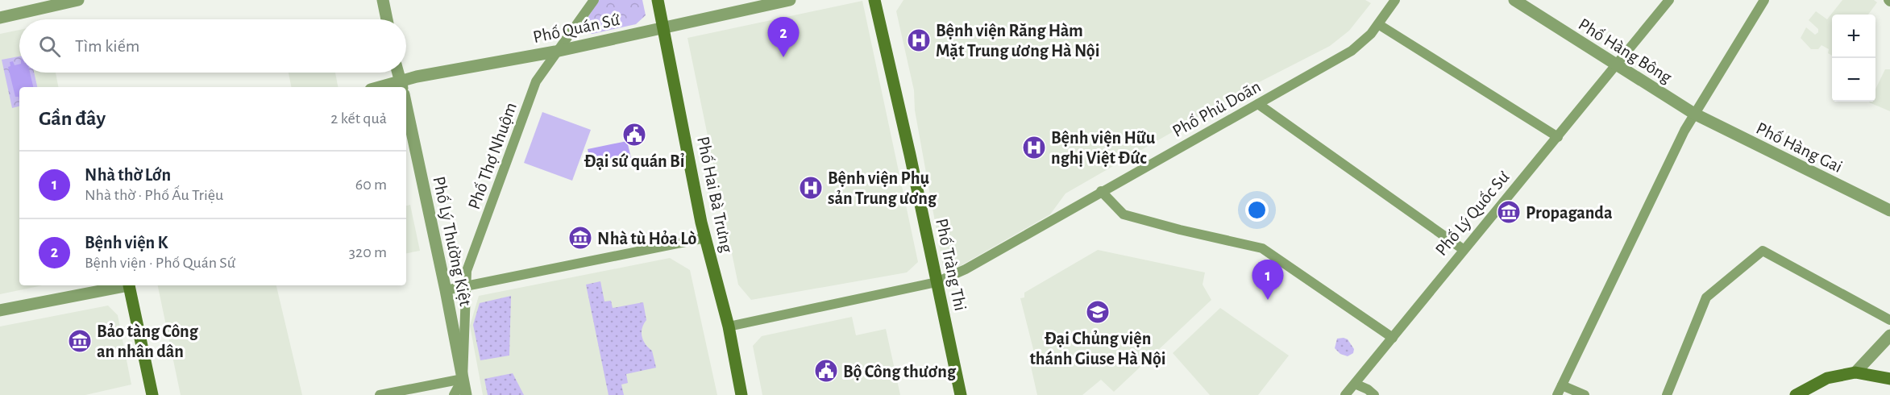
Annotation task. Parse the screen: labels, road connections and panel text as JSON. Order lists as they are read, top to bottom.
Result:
{
  "streets": {
    "main road": ["Phố Hai Bà Trưng", "Phố Tràng Thi"],
    "street": [
      "Phố Quán Sứ",
      "Phố Hàng Bông",
      "Phố Phủ Doãn",
      "Phố Hàng Gai",
      "Phố Thợ Nhuộm",
      "Phố Lý Quốc Sư",
      "Phố Lý Thường Kiệt"
    ]
  },
  "crossings": [
    ["Phố Quán Sứ", "Phố Thợ Nhuộm"],
    ["Phố Quán Sứ", "Phố Hai Bà Trưng"],
    ["Phố Hàng Bông", "Phố Hàng Gai"],
    ["Phố Hàng Bông", "Phố Lý Quốc Sư"],
    ["Phố Phủ Doãn", "Phố Hai Bà Trưng"],
    ["Phố Phủ Doãn", "Phố Tràng Thi"],
    ["Phố Thợ Nhuộm", "Phố Lý Thường Kiệt"]
  ],
  "places": {
    "hospital": ["Bệnh viện Răng Hàm Mặt Trung ương Hà Nội", "Bệnh viện Hữu nghị Việt Đức", "Bệnh viện Phụ sản Trung ương"],
    "public building": ["Đại sứ quán Bỉ", "Bộ Công thương"],
    "museum": ["Propaganda", "Nhà tù Hỏa Lò", "Bảo tàng Công an nhân dân"],
    "school or university": ["Đại Chủng viện thánh Giuse Hà Nội"]
  },
  "page": {
    "map_buttons": ["+", "−"],
    "pins": ["2", "1"],
    "search": "Tìm kiếm",
    "heading": ["Gần đây", "2 kết quả"],
    "list": [
      {
        "mark": "1",
        "name": "Nhà thờ Lớn",
        "note": "Nhà thờ · Phố Ấu Triệu",
        "value": "60 m"
      },
      {
        "mark": "2",
        "name": "Bệnh viện K",
        "note": "Bệnh viện · Phố Quán Sứ",
        "value": "320 m"
      }
    ]
  }
}
